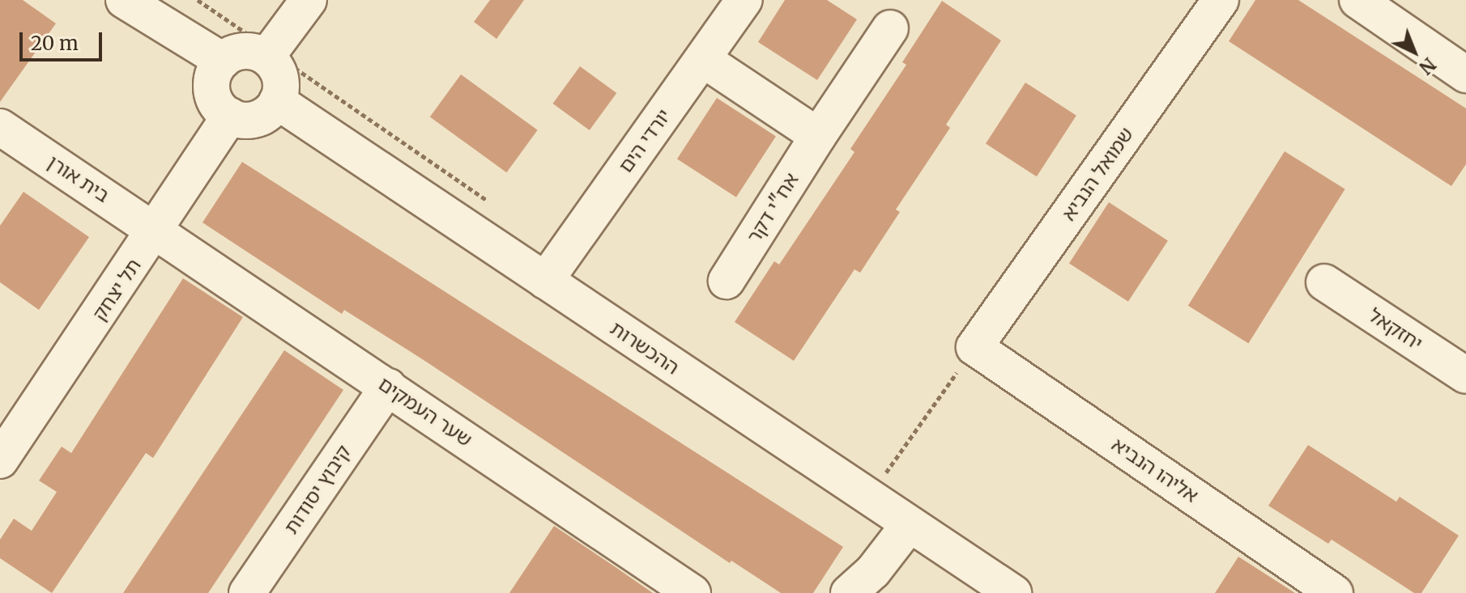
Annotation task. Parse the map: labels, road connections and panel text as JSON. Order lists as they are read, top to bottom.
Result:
{
  "streets": {
    "street": [
      "יורדי הים",
      "שמואל הנביא",
      "בית אורן",
      "אח\"י דקר",
      "תל יצחק",
      "יחזקאל",
      "ההכשרות",
      "שער העמקים",
      "אליהו הנביא",
      "קיבוץ יסודות"
    ]
  },
  "crossings": [
    ["יורדי הים", "ההכשרות"],
    ["שמואל הנביא", "אליהו הנביא"],
    ["בית אורן", "תל יצחק"],
    ["בית אורן", "שער העמקים"],
    ["תל יצחק", "ההכשרות"],
    ["תל יצחק", "שער העמקים"],
    ["שער העמקים", "קיבוץ יסודות"]
  ],
  "scale_bar": "20 m",
  "north": "bottom right"
}
